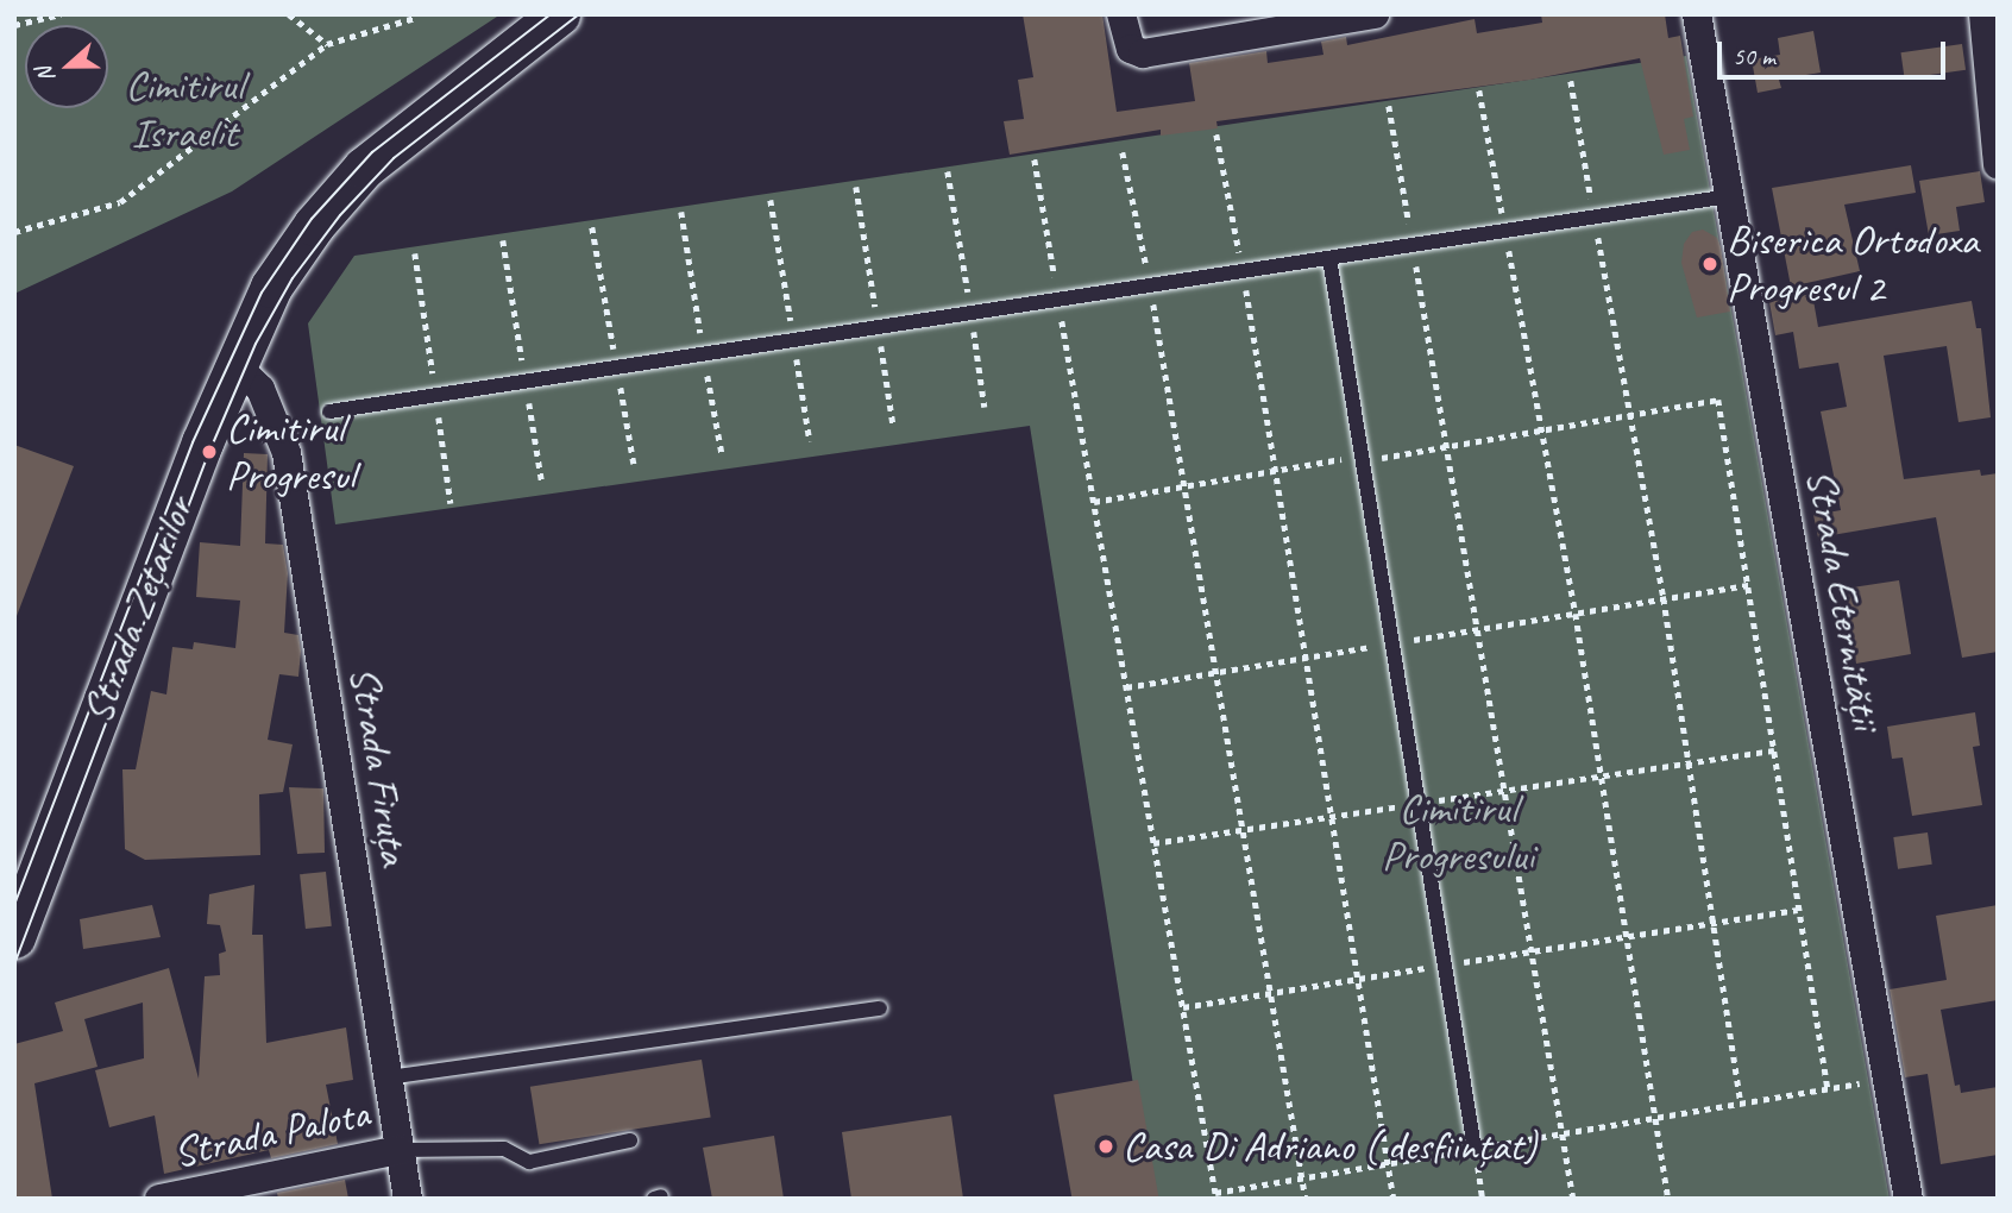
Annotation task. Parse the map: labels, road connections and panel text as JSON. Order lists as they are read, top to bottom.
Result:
{
  "streets": {
    "main road": ["Strada Zețarilor"],
    "street": ["Strada Eternității", "Strada Firuța", "Strada Palota"]
  },
  "crossings": [
    ["Strada Zețarilor", "Strada Firuța"],
    ["Strada Firuța", "Strada Palota"]
  ],
  "parks": ["Cimitirul Israelit", "Cimitirul Progresului"],
  "places": ["Biserica Ortodoxa Progresul 2", "Cimitirul Progresul", "Casa Di Adriano ( desființat)"],
  "scale_bar": "50 m",
  "north": "left"
}
